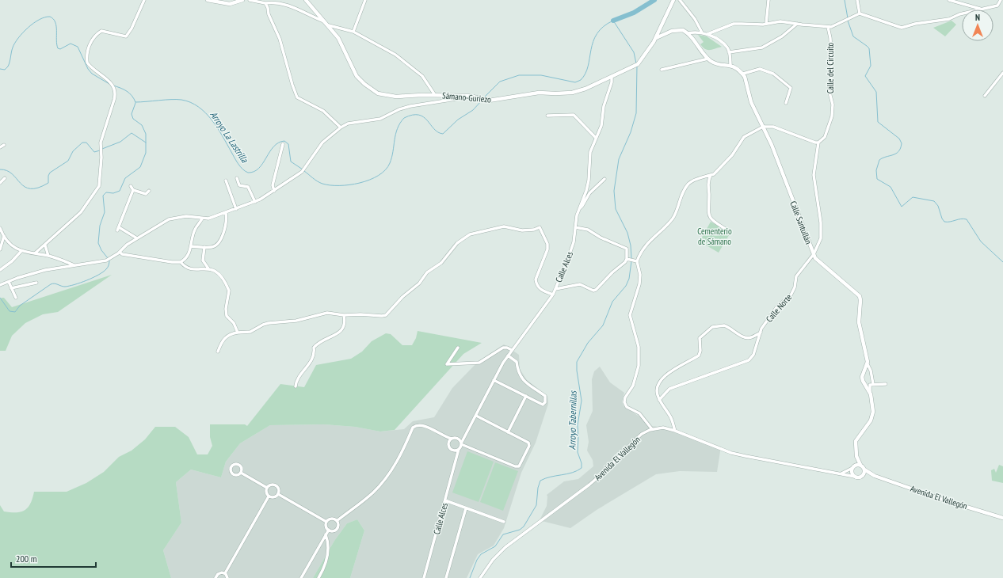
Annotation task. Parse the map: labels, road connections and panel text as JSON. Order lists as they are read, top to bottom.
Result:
{
  "streets": {
    "street": [
      "Calle del Circuito",
      "Sámano-Guriezo",
      "Calle Santullán",
      "Calle Alces",
      "Calle Norte",
      "Avenida El Vallegón"
    ]
  },
  "crossings": [
    ["Calle del Circuito", "Calle Norte"],
    ["Sámano-Guriezo", "Calle Alces"],
    ["Calle Santullán", "Calle Norte"]
  ],
  "water": ["Arroyo La Lastrilla", "Arroyo Tabernillas"],
  "parks": ["Cementerio de Sámano"],
  "scale_bar": "200 m",
  "north": "top"
}
